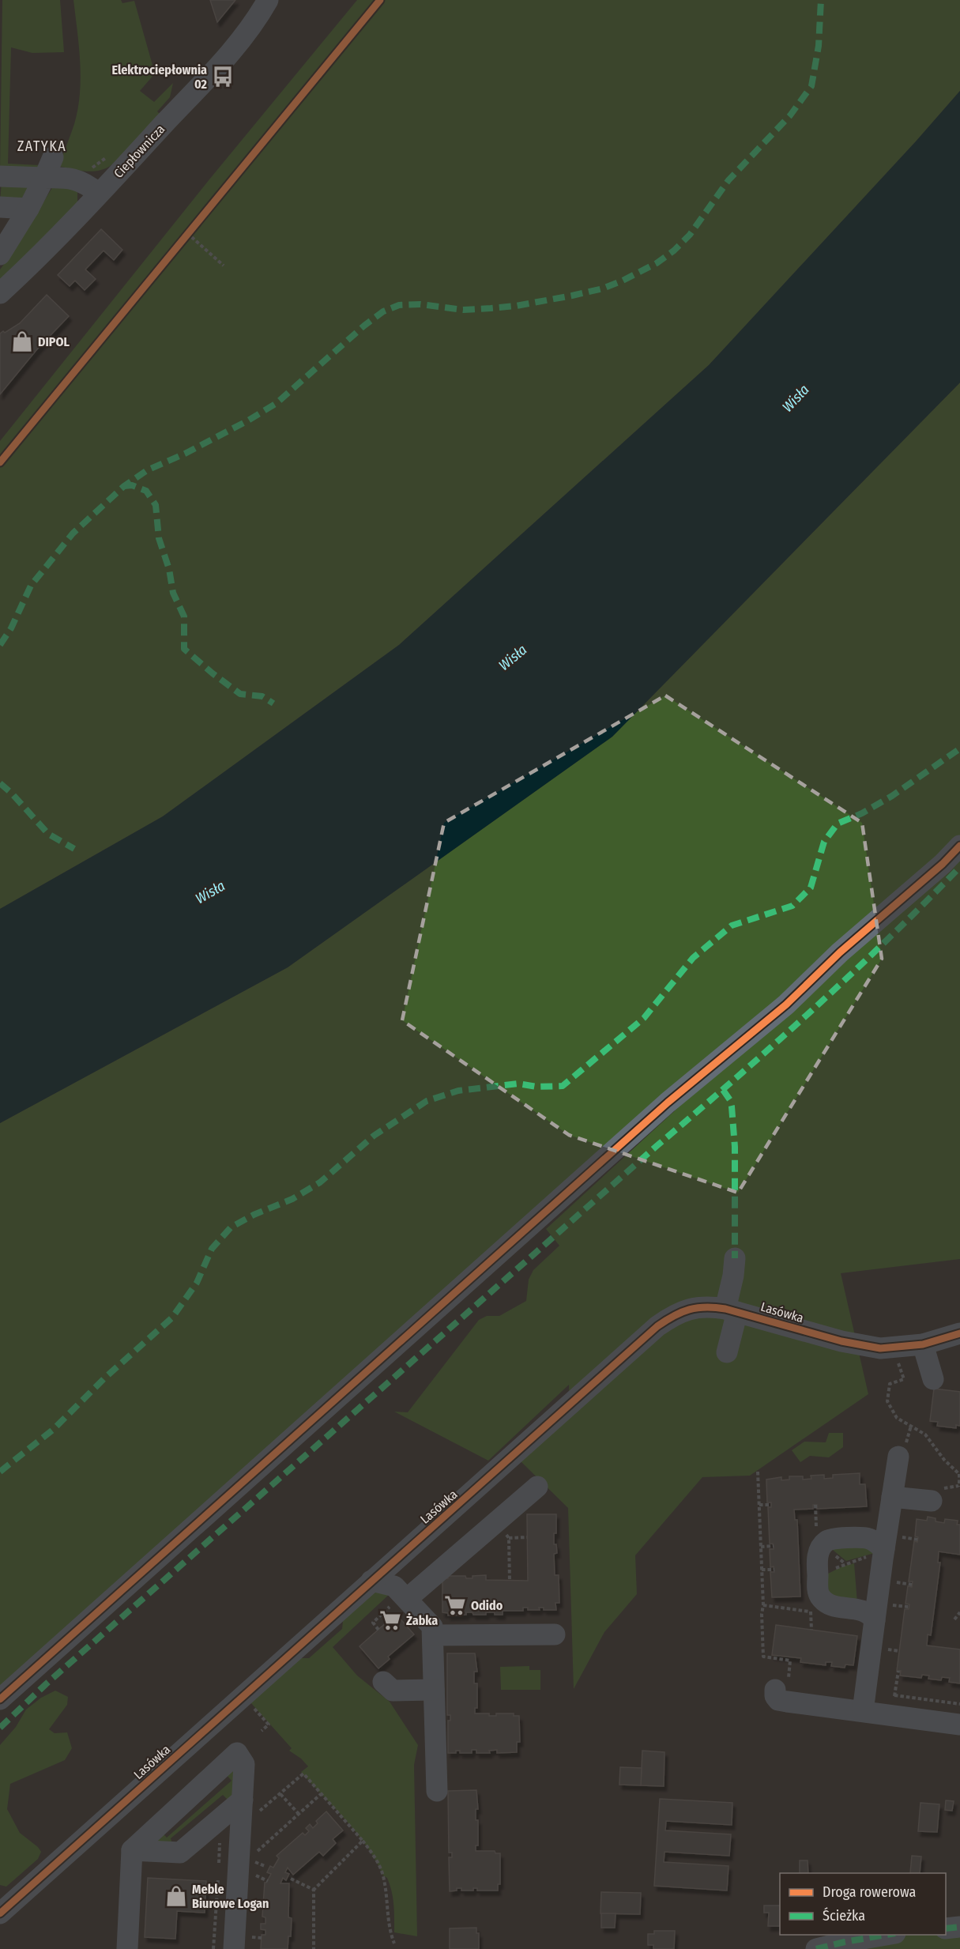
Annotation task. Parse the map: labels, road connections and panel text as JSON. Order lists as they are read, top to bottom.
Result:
{
  "streets": {
    "street": ["Ciepłownicza", "Lasówka"]
  },
  "districts": ["ZATYKA"],
  "water": ["Wisła"],
  "places": {
    "bus stop": ["Elektrociepłownia 02"],
    "shop": ["DIPOL", "Meble Biurowe Logan"],
    "supermarket": ["Odido", "Żabka"]
  },
  "legend": ["Droga rowerowa", "Ścieżka"]
}
